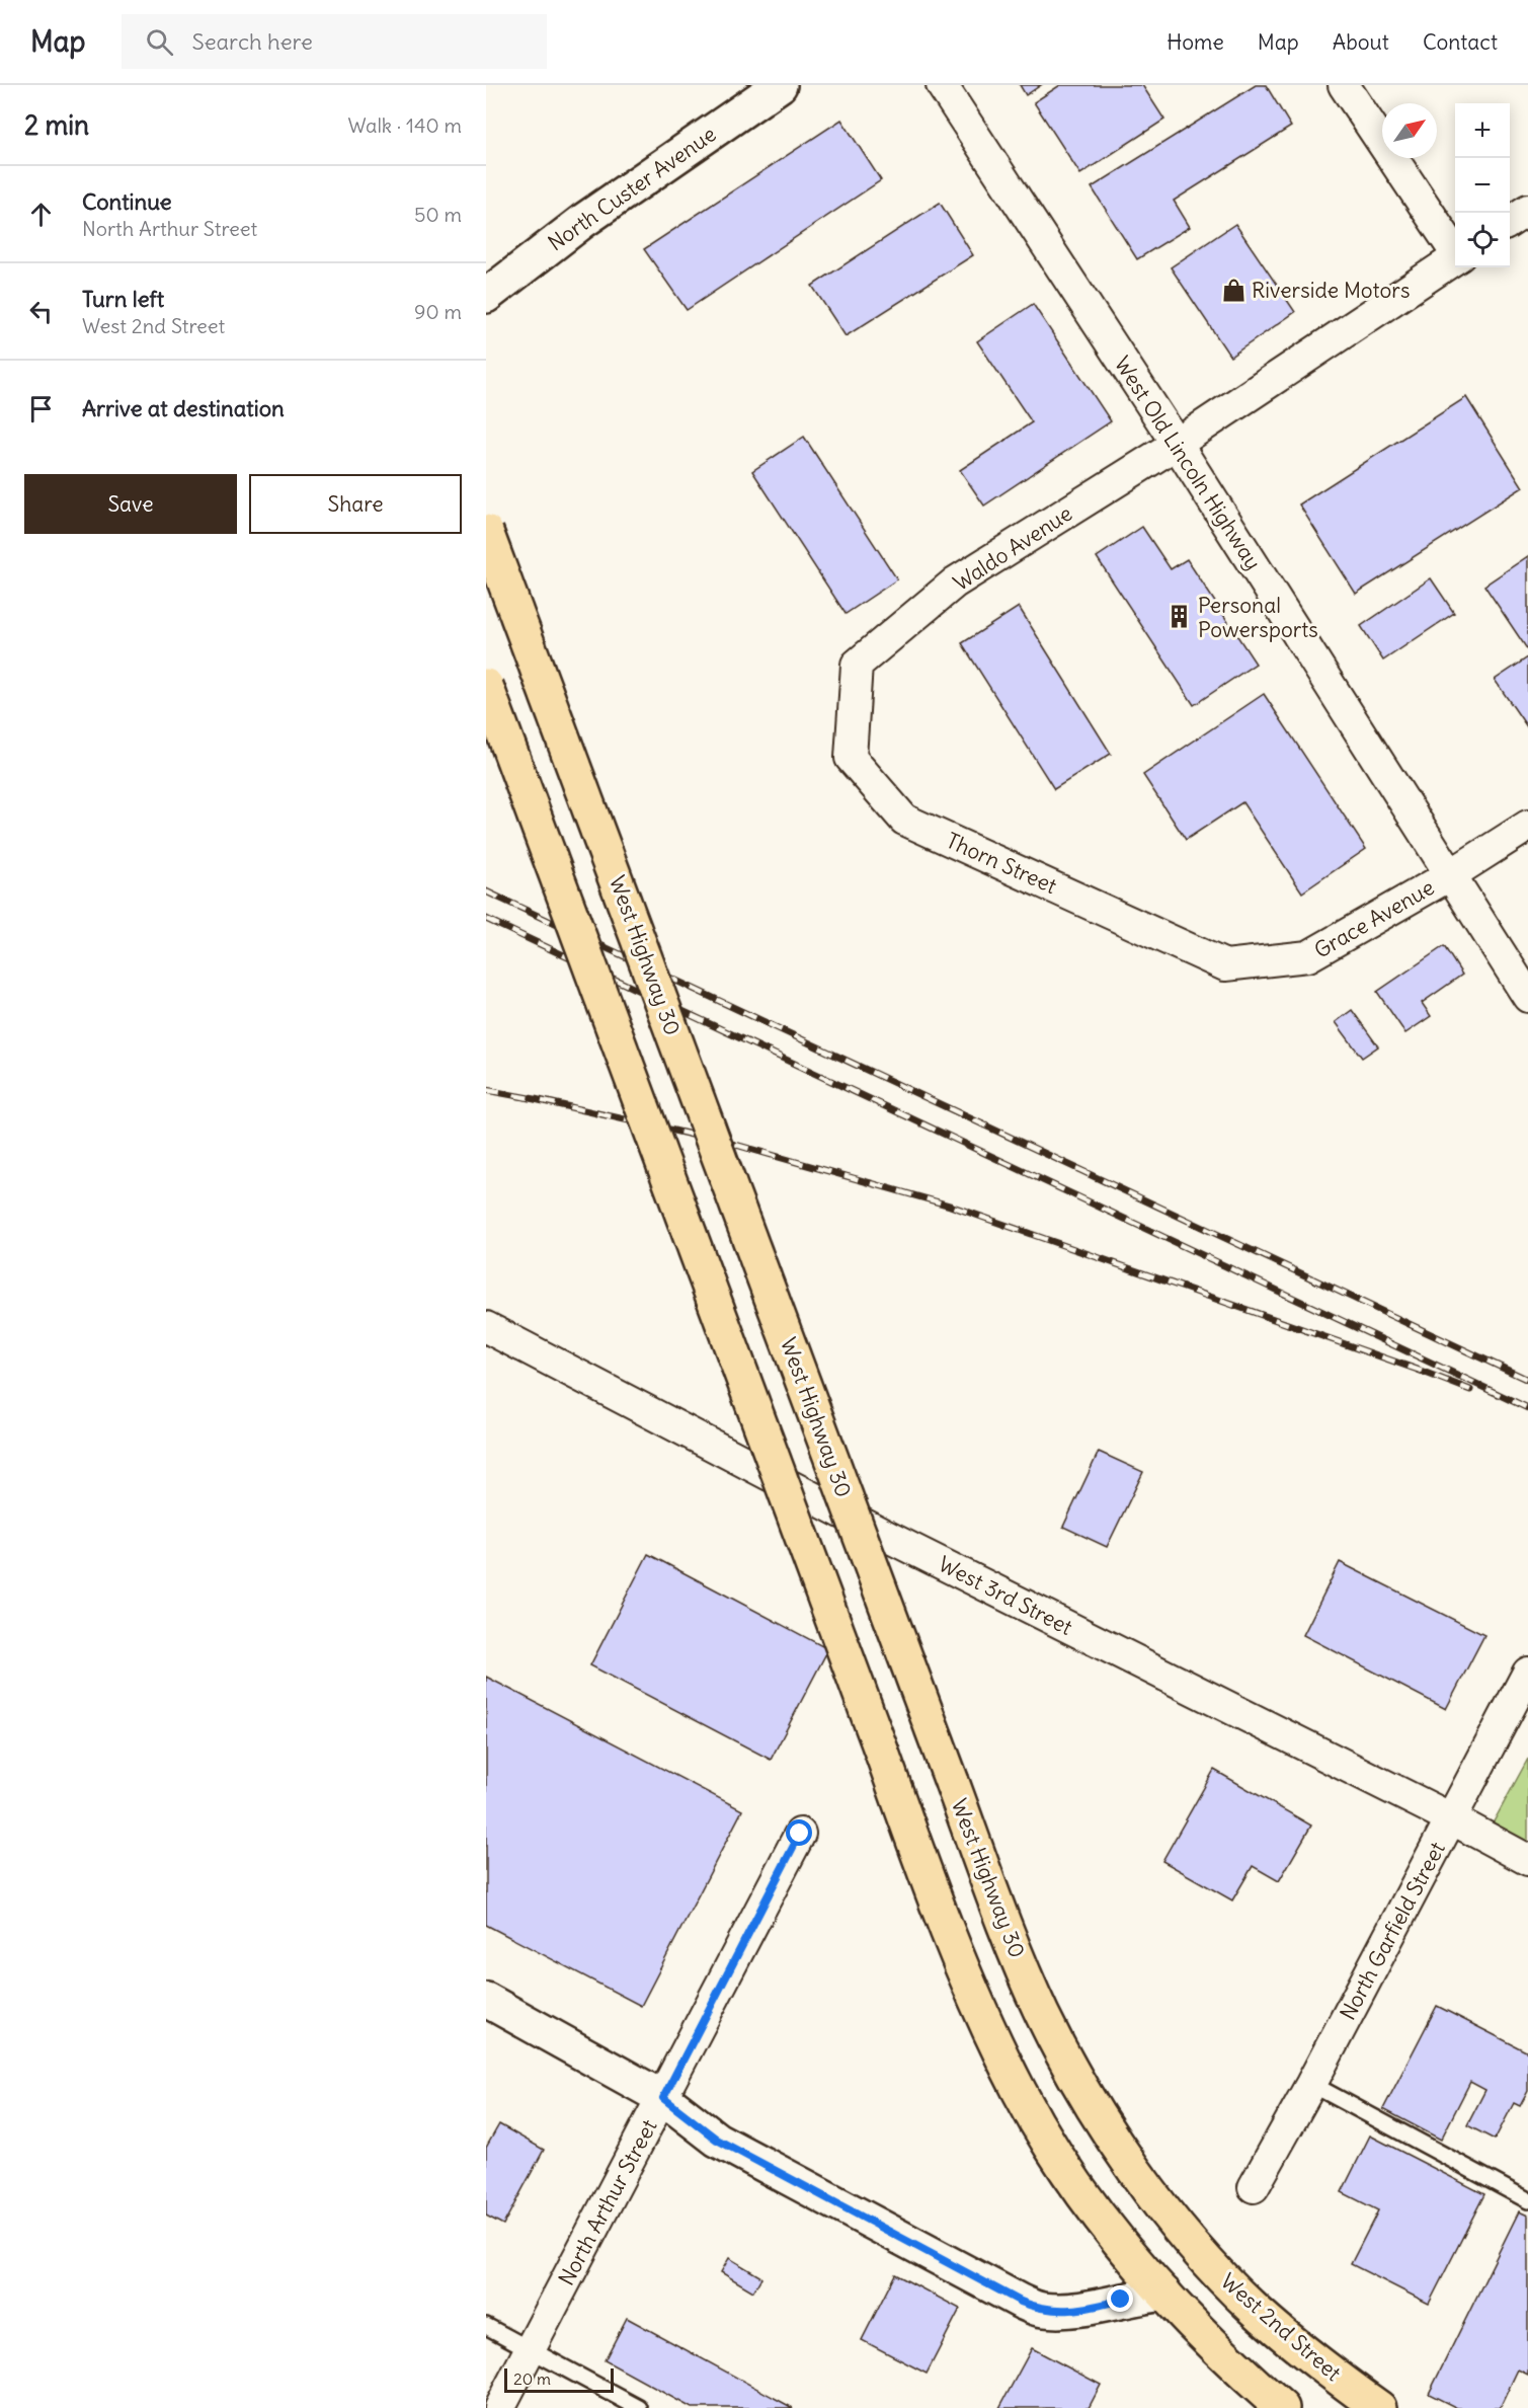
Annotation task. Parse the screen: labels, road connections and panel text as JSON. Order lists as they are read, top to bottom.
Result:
{
  "streets": {
    "highway": ["West Highway 30", "West 2nd Street"],
    "street": [
      "North Custer Avenue",
      "West Old Lincoln Highway",
      "Waldo Avenue",
      "Thorn Street",
      "Grace Avenue",
      "West 3rd Street",
      "North Garfield Street",
      "North Arthur Street"
    ]
  },
  "crossings": [
    ["West Old Lincoln Highway", "Waldo Avenue"],
    ["West Old Lincoln Highway", "Grace Avenue"],
    ["Waldo Avenue", "Thorn Street"],
    ["Thorn Street", "Grace Avenue"],
    ["West Highway 30", "West 2nd Street"],
    ["West 3rd Street", "North Garfield Street"]
  ],
  "places": {
    "shop": ["Riverside Motors"],
    "building": ["Personal Powersports"]
  },
  "scale_bar": "20 m",
  "north": "top right",
  "page": {
    "header": "Map",
    "search": "Search here",
    "nav": [
      "Home",
      "Map",
      "About",
      "Contact"
    ],
    "heading": ["2 min", "Walk · 140 m"],
    "map_buttons": ["+", "−"],
    "list": [
      ["Continue", "North Arthur Street", "50 m"],
      ["Turn left", "West 2nd Street", "90 m"],
      "Arrive at destination"
    ],
    "buttons": ["Save", "Share"],
    "scale": "20 m"
  }
}
